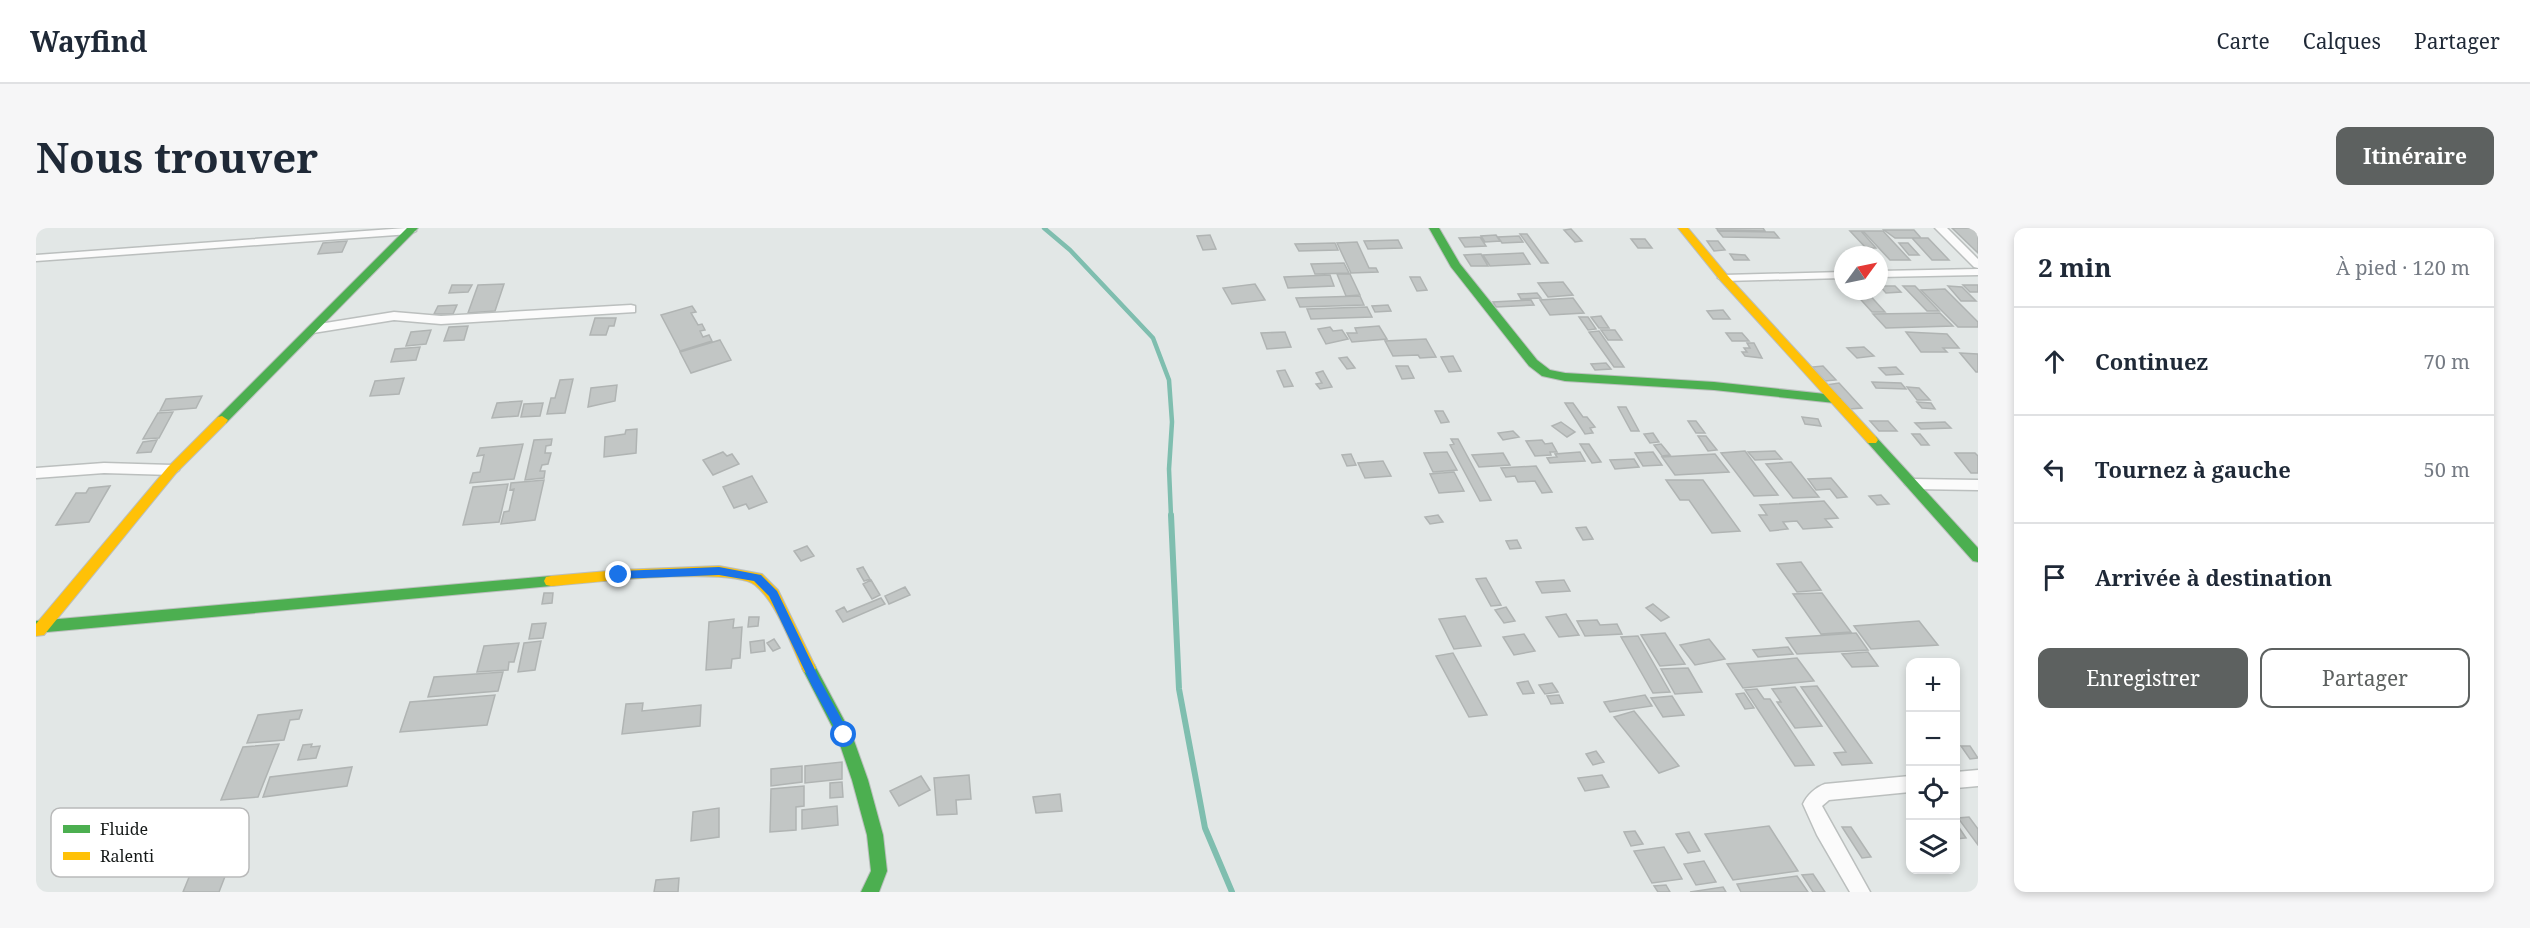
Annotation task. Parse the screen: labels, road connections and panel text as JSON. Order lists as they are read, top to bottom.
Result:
{
  "legend": ["Fluide", "Ralenti"],
  "north": "top right",
  "page": {
    "header": "Wayfind",
    "nav": ["Carte", "Calques", "Partager"],
    "buttons": [
      "Itinéraire",
      ["Enregistrer", "Partager"]
    ],
    "title": "Nous trouver",
    "heading": ["2 min", "À pied · 120 m"],
    "list": [
      ["Continuez", "70 m"],
      ["Tournez à gauche", "50 m"],
      "Arrivée à destination"
    ],
    "map_buttons": ["+", "−"]
  }
}
